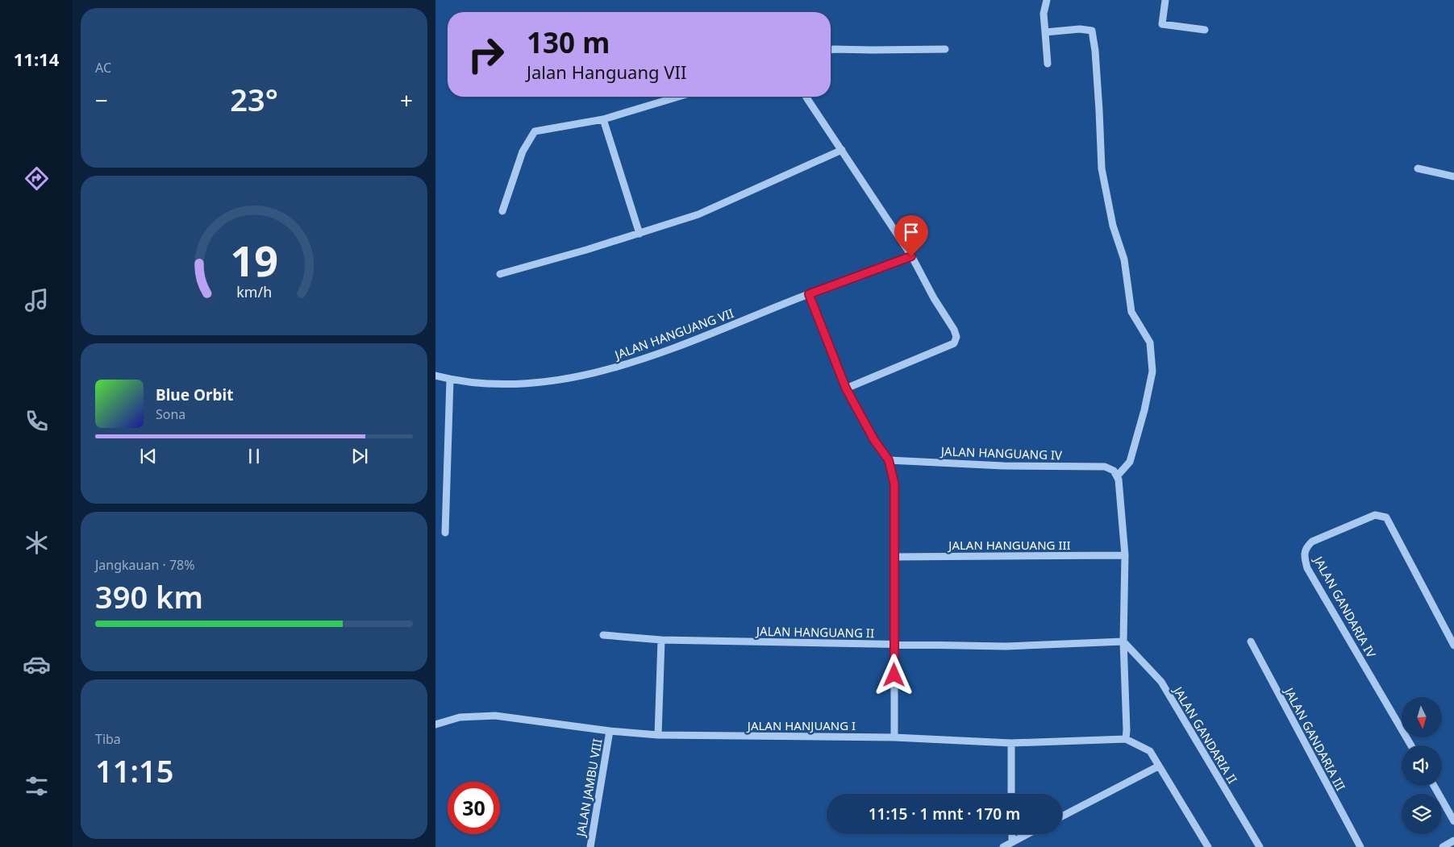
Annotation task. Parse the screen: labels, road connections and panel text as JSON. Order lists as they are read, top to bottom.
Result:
{
  "streets": {
    "street": [
      "JALAN HANGUANG VII",
      "JALAN HANGUANG IV",
      "JALAN HANGUANG III",
      "JALAN GANDARIA IV",
      "JALAN HANGUANG II",
      "JALAN HANJUANG I",
      "JALAN GANDARIA II",
      "JALAN GANDARIA III",
      "JALAN JAMBU VIII"
    ]
  },
  "crossings": [
    ["JALAN HANGUANG II", "JALAN GANDARIA II"],
    ["JALAN HANJUANG I", "JALAN JAMBU VIII"]
  ],
  "north": "bottom",
  "page": {
    "tabs": "11:14",
    "tile": [
      "AC",
      ["Jangkauan · 78%", "390 km"],
      ["Tiba", "11:15"]
    ],
    "turn": ["130 m", "Jalan Hanguang VII"],
    "heat": ["−", "23°", "+"],
    "song": ["Blue Orbit", "Sona"],
    "limit": "30",
    "trip": "11:15 · 1 mnt · 170 m",
    "gauge": ["19", "km/h"]
  }
}
